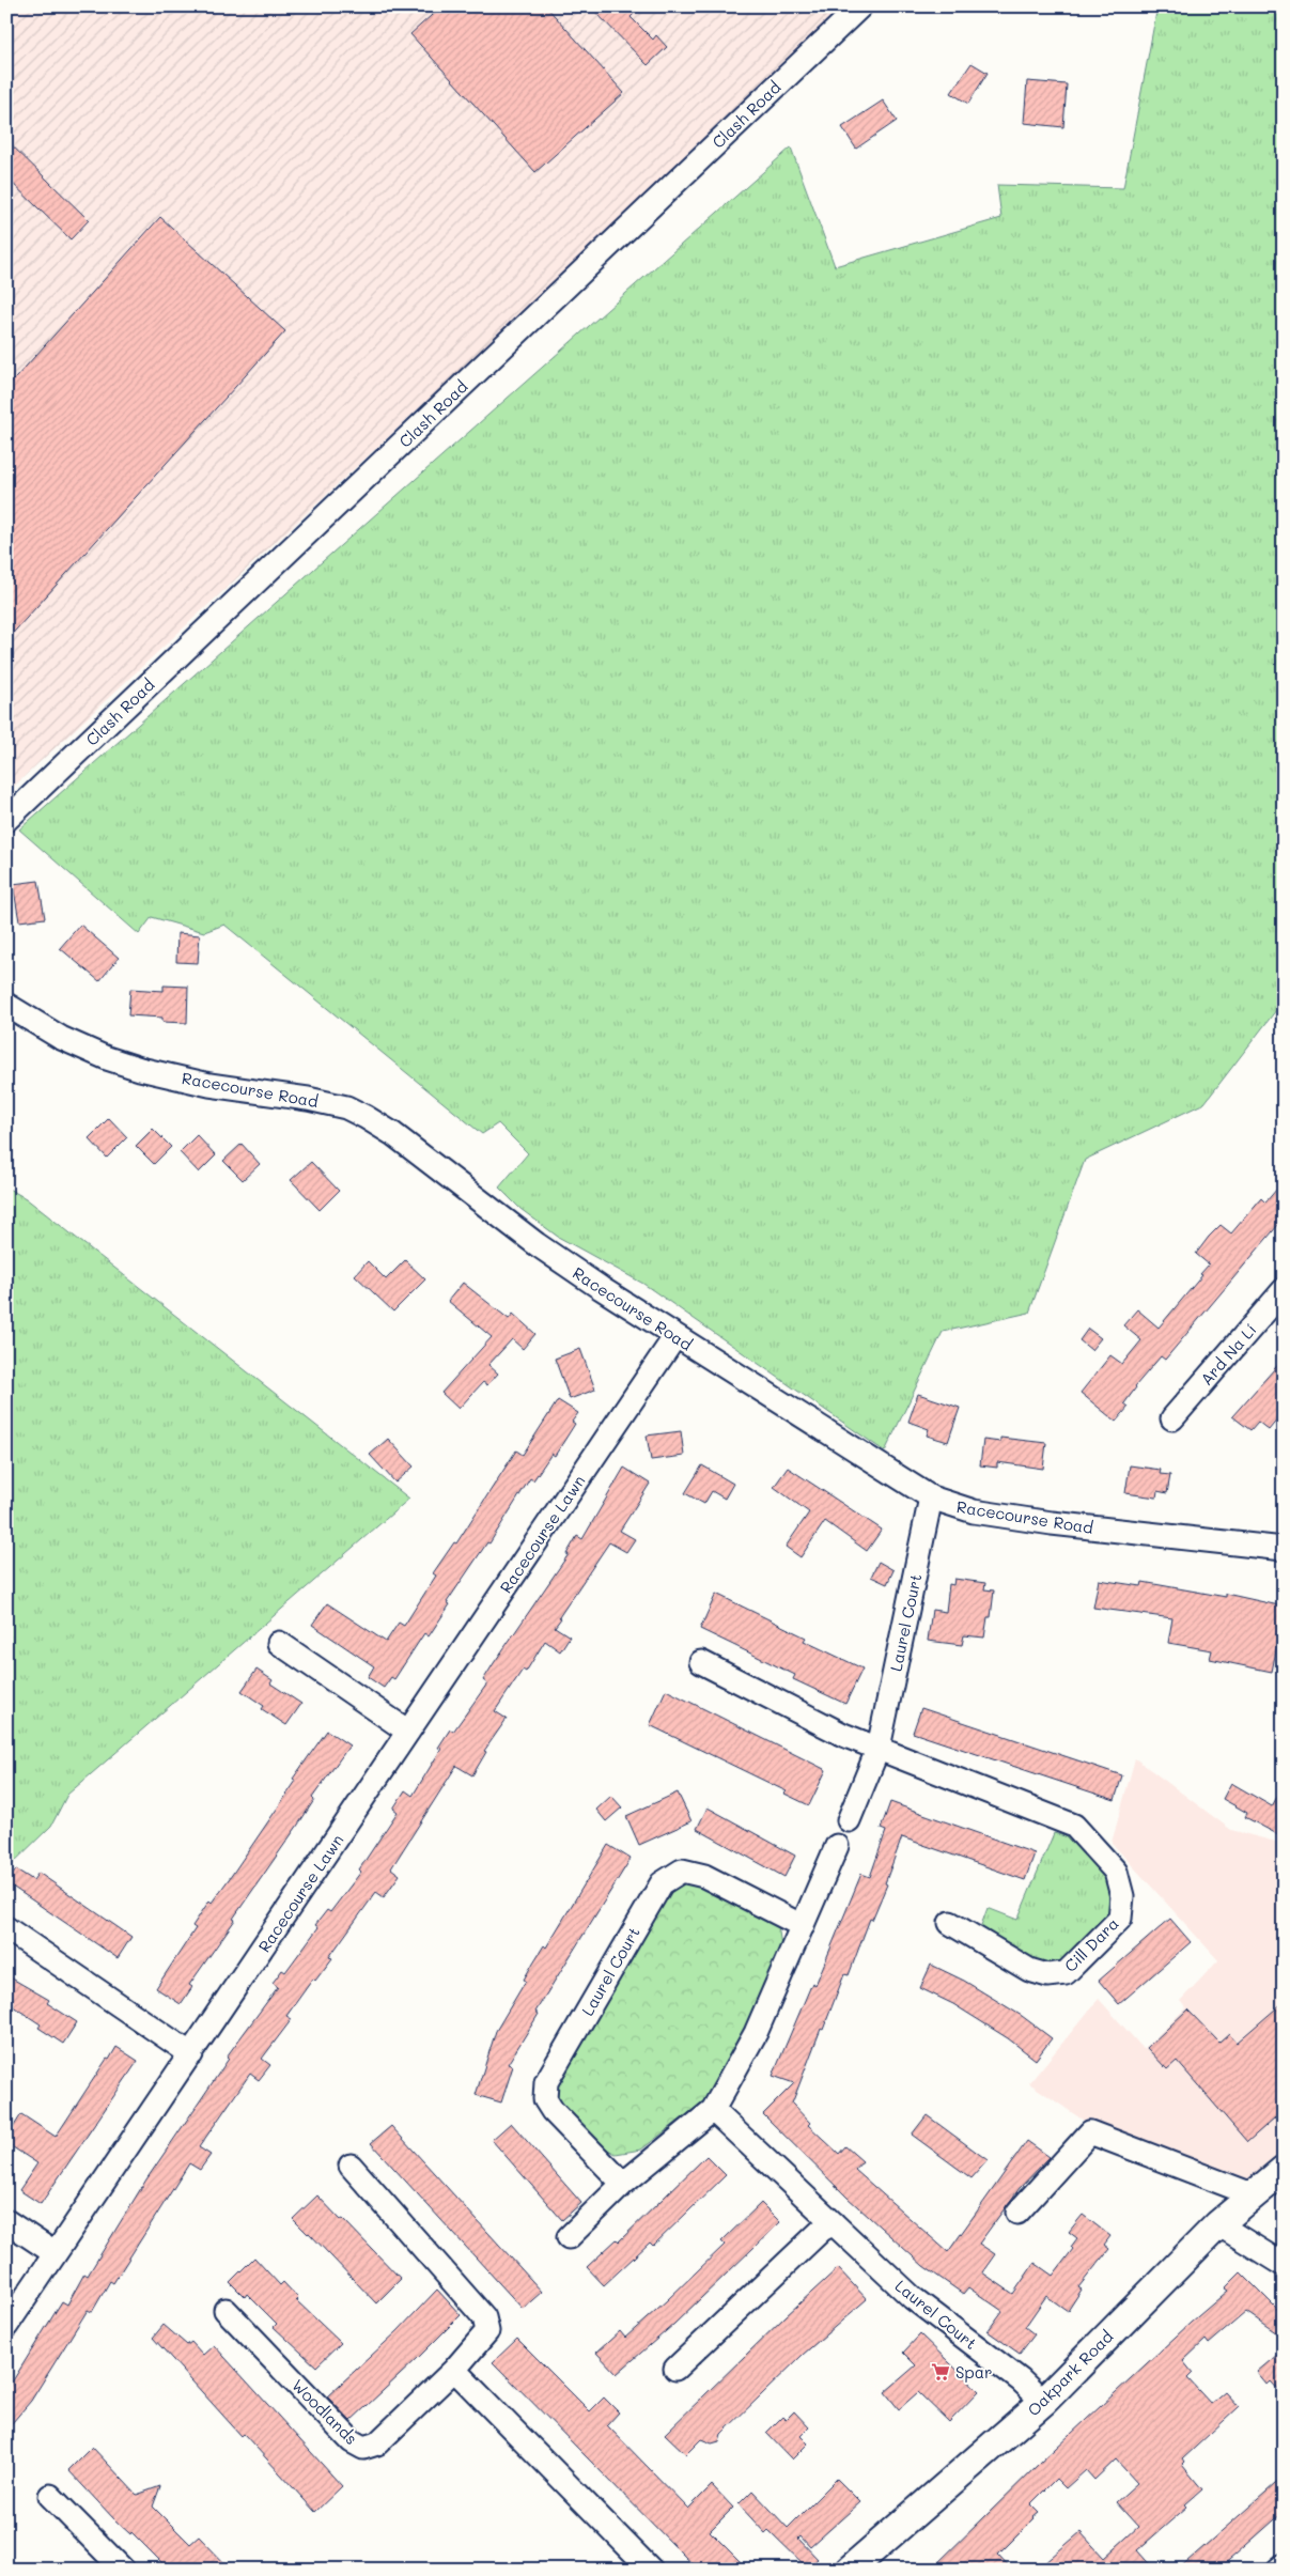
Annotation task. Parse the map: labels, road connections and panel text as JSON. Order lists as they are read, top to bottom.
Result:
{
  "streets": {
    "main road": ["Oakpark Road"],
    "street": [
      "Clash Road",
      "Racecourse Road",
      "Ard Na Lí",
      "Racecourse Lawn",
      "Laurel Court",
      "Cill Dara",
      "Woodlands"
    ]
  },
  "crossings": [
    ["Racecourse Road", "Racecourse Lawn"],
    ["Racecourse Road", "Laurel Court"],
    ["Laurel Court", "Cill Dara"],
    ["Laurel Court", "Oakpark Road"]
  ],
  "places": {
    "supermarket": ["Spar"]
  }
}
